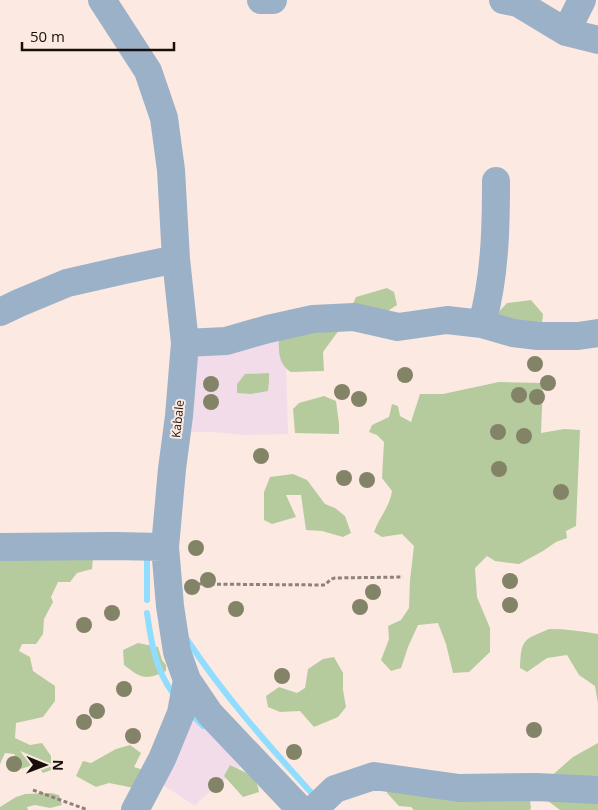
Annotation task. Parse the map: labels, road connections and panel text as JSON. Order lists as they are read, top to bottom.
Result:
{
  "streets": {
    "street": ["Kabale"]
  },
  "scale_bar": "50 m",
  "north": "right"
}
